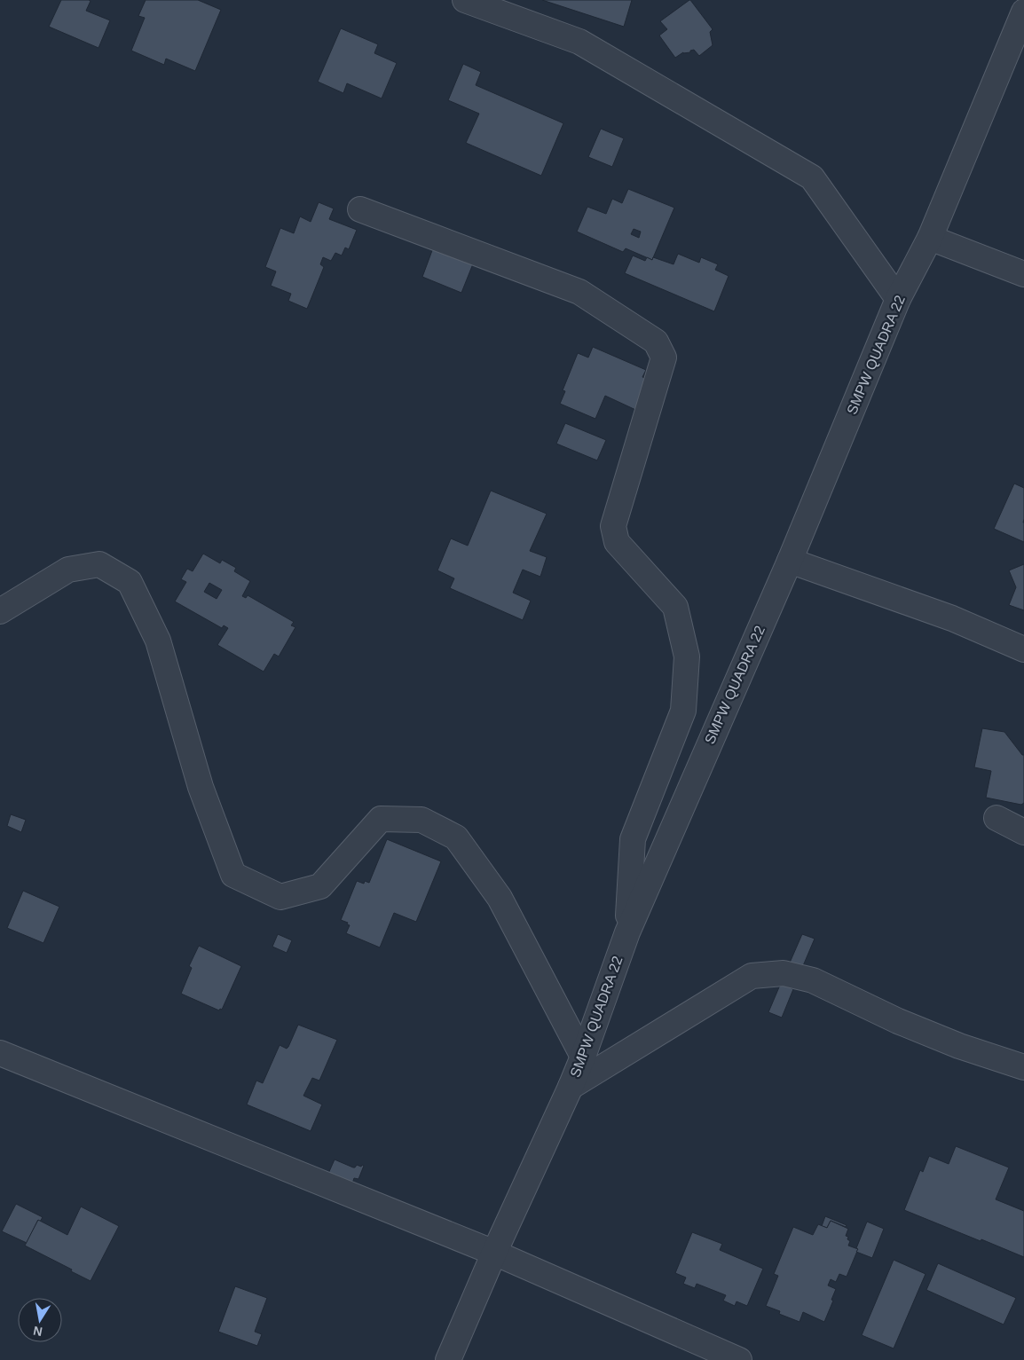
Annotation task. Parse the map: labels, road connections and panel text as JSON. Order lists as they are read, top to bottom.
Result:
{
  "streets": {
    "street": ["SMPW QUADRA 22"]
  },
  "north": "bottom"
}
